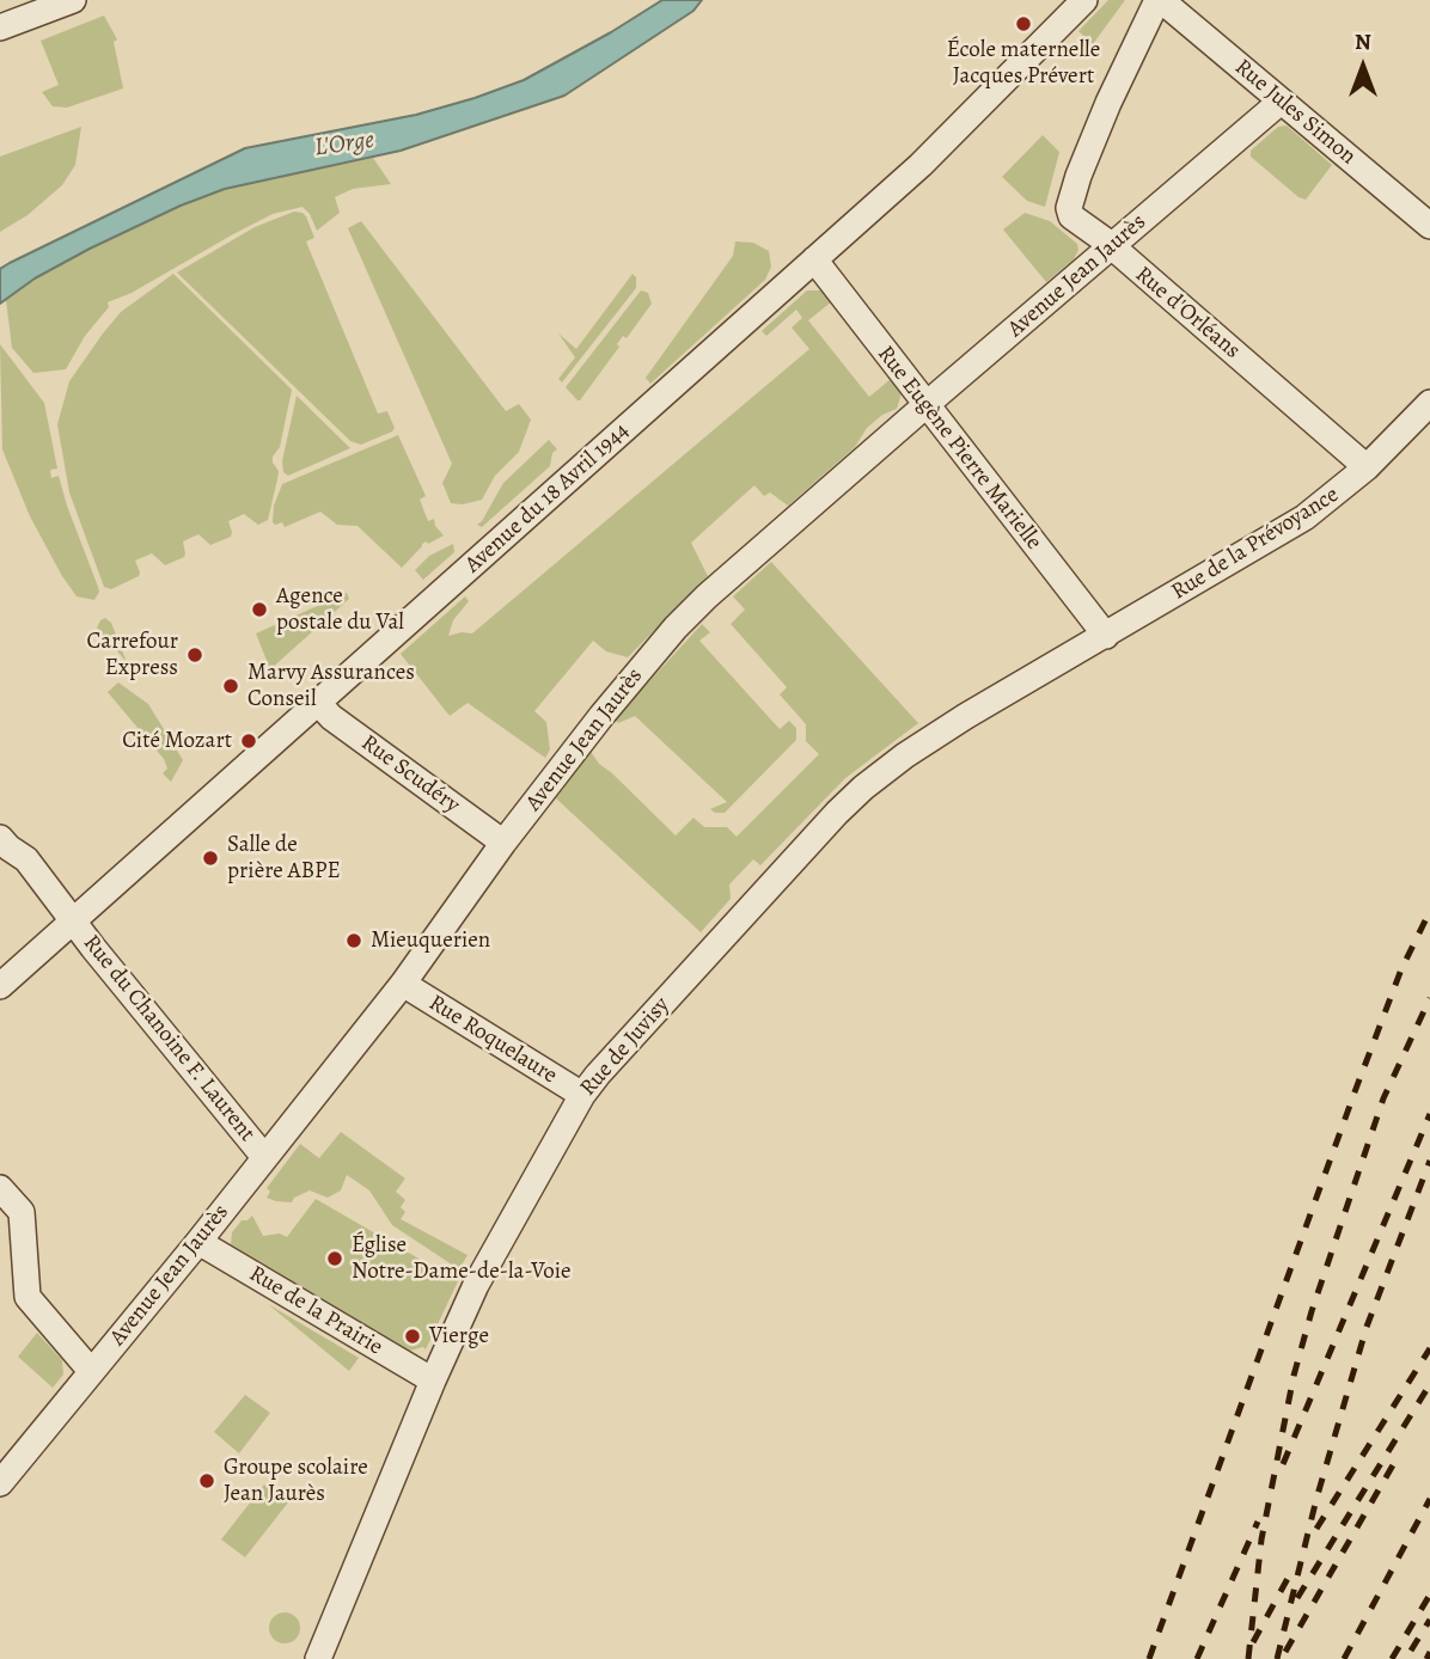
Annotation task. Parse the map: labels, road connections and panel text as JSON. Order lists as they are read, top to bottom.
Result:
{
  "streets": {
    "street": [
      "Rue Jules Simon",
      "Avenue Jean Jaurès",
      "Rue d'Orléans",
      "Rue Eugène Pierre Marielle",
      "Avenue du 18 Avril 1944",
      "Rue de la Prévoyance",
      "Rue Scudéry",
      "Rue du Chanoine F. Laurent",
      "Rue Roquelaure",
      "Rue de Juvisy",
      "Rue de la Prairie"
    ]
  },
  "crossings": [
    ["Rue Jules Simon", "Avenue Jean Jaurès"],
    ["Rue Jules Simon", "Rue d'Orléans"],
    ["Avenue Jean Jaurès", "Rue d'Orléans"],
    ["Avenue Jean Jaurès", "Rue Eugène Pierre Marielle"],
    ["Avenue Jean Jaurès", "Rue Scudéry"],
    ["Avenue Jean Jaurès", "Rue du Chanoine F. Laurent"],
    ["Avenue Jean Jaurès", "Rue Roquelaure"],
    ["Avenue Jean Jaurès", "Rue de la Prairie"],
    ["Rue d'Orléans", "Rue de la Prévoyance"],
    ["Rue Eugène Pierre Marielle", "Avenue du 18 Avril 1944"],
    ["Rue Eugène Pierre Marielle", "Rue de la Prévoyance"],
    ["Rue Eugène Pierre Marielle", "Rue de Juvisy"],
    ["Avenue du 18 Avril 1944", "Rue Scudéry"],
    ["Avenue du 18 Avril 1944", "Rue du Chanoine F. Laurent"],
    ["Rue de la Prévoyance", "Rue de Juvisy"],
    ["Rue Roquelaure", "Rue de Juvisy"],
    ["Rue de Juvisy", "Rue de la Prairie"]
  ],
  "water": ["L'Orge"],
  "places": [
    "École maternelle Jacques Prévert",
    "Agence postale du Val",
    "Carrefour Express",
    "Marvy Assurances Conseil",
    "Cité Mozart",
    "Salle de prière ABPE",
    "Mieuquerien",
    "Église Notre-Dame-de-la-Voie",
    "Vierge",
    "Groupe scolaire Jean Jaurès"
  ],
  "north": "top"
}
